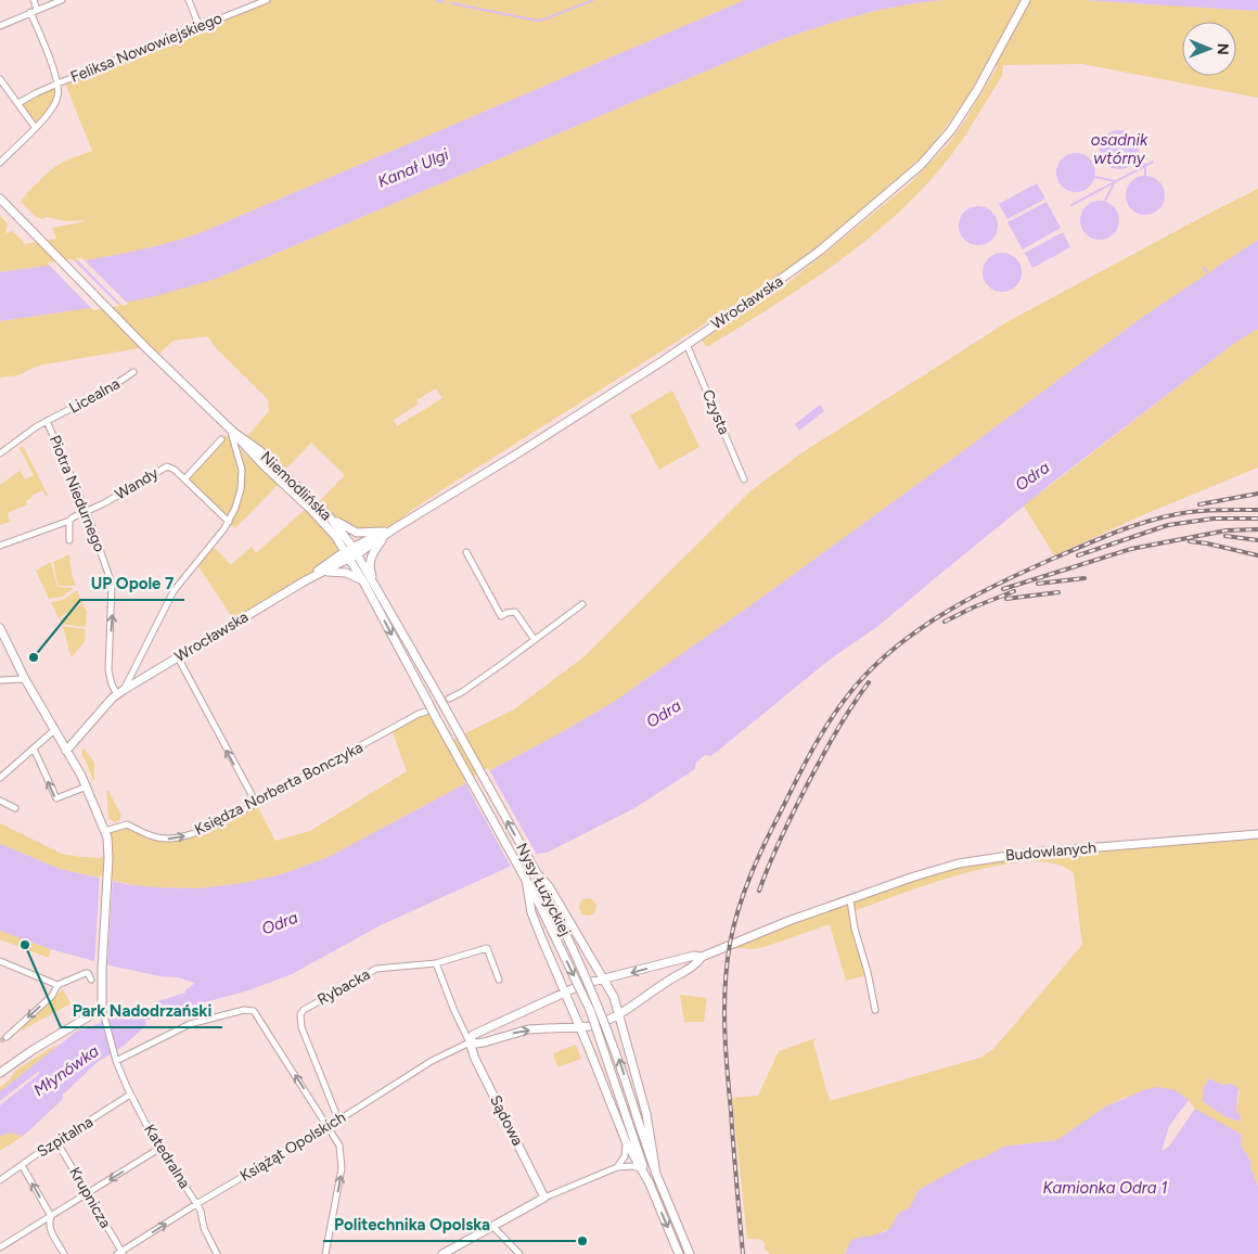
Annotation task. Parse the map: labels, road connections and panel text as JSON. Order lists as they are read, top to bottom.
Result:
{
  "streets": {
    "main road": [
      "Wrocławska",
      "Niemodlińska",
      "Budowlanych",
      "Nysy Łużyckiej",
      "Sądowa",
      "Książąt Opolskich"
    ],
    "street": [
      "Feliksa Nowowiejskiego",
      "Licealna",
      "Czysta",
      "Wandy",
      "Piotra Niedurnego",
      "Księdza Norberta Bonczyka",
      "Rybacka",
      "Szpitalna",
      "Katedralna",
      "Krupnicza"
    ]
  },
  "crossings": [
    ["Wrocławska", "Czysta"],
    ["Wrocławska", "Niemodlińska"],
    ["Wrocławska", "Piotra Niedurnego"],
    ["Wrocławska", "Nysy Łużyckiej"],
    ["Licealna", "Piotra Niedurnego"],
    ["Wandy", "Piotra Niedurnego"],
    ["Niemodlińska", "Nysy Łużyckiej"],
    ["Księdza Norberta Bonczyka", "Nysy Łużyckiej"],
    ["Budowlanych", "Książąt Opolskich"],
    ["Rybacka", "Książąt Opolskich"],
    ["Sądowa", "Książąt Opolskich"],
    ["Szpitalna", "Katedralna"],
    ["Szpitalna", "Krupnicza"],
    ["Książąt Opolskich", "Katedralna"],
    ["Książąt Opolskich", "Krupnicza"]
  ],
  "one_way": ["Piotra Niedurnego", "Księdza Norberta Bonczyka"],
  "water": [
    "osadnik wtórny",
    "Kanał Ulgi",
    "Odra",
    "Młynówka",
    "Kamionka Odra 1"
  ],
  "places": ["UP Opole 7", "Park Nadodrzański", "Politechnika Opolska"],
  "north": "right"
}
